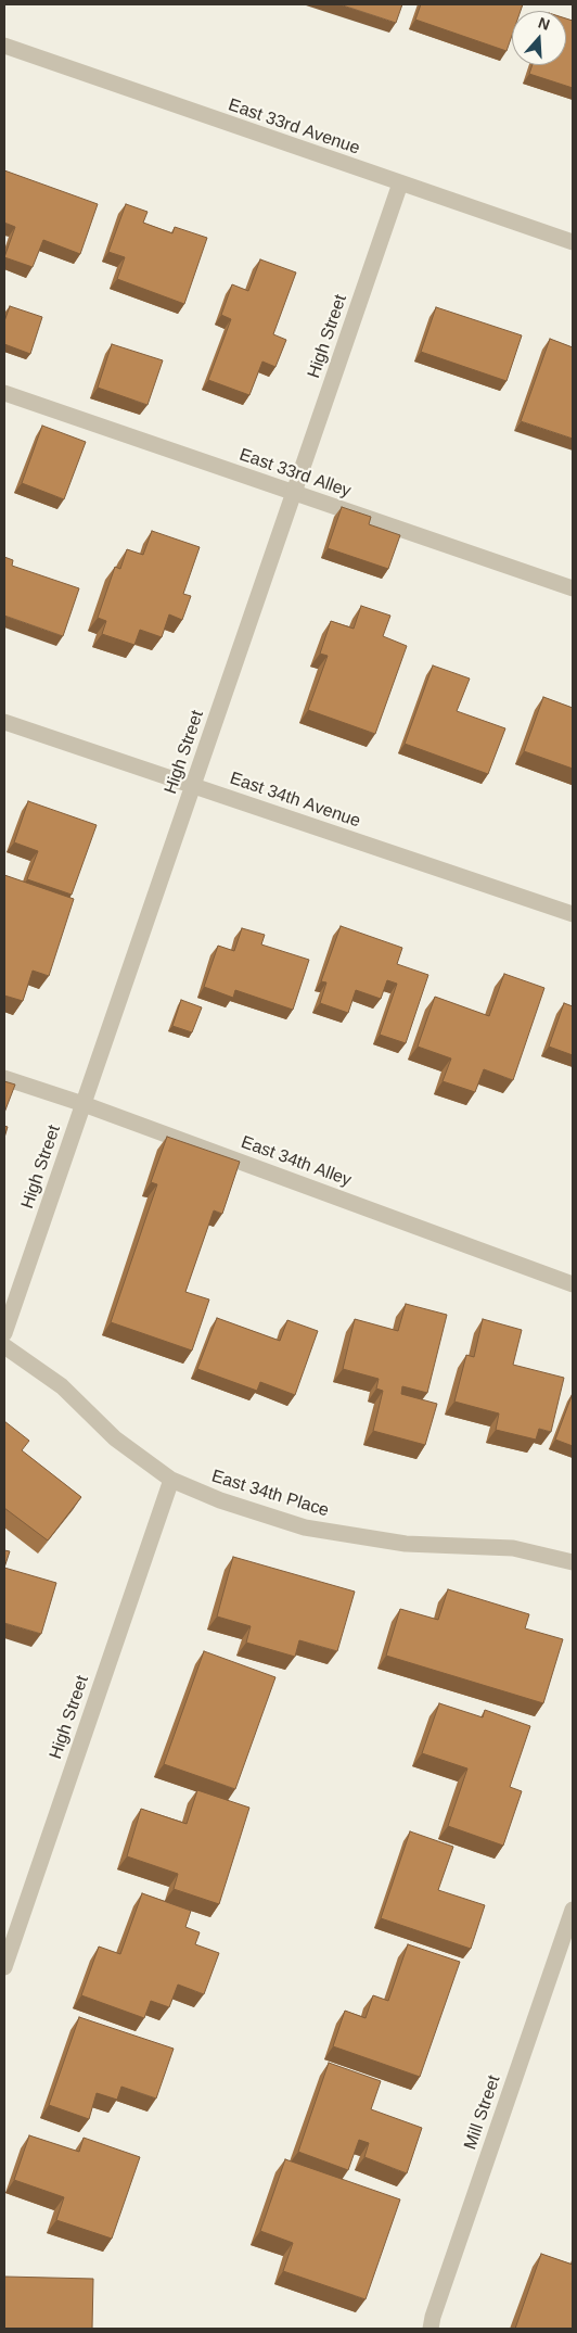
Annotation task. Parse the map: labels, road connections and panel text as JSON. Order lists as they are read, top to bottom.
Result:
{
  "streets": {
    "street": [
      "East 33rd Avenue",
      "High Street",
      "East 33rd Alley",
      "East 34th Avenue",
      "East 34th Alley",
      "East 34th Place",
      "Mill Street"
    ]
  },
  "crossings": [
    ["East 33rd Avenue", "High Street"],
    ["High Street", "East 33rd Alley"],
    ["High Street", "East 34th Avenue"],
    ["High Street", "East 34th Alley"],
    ["High Street", "East 34th Place"]
  ],
  "north": "top"
}
